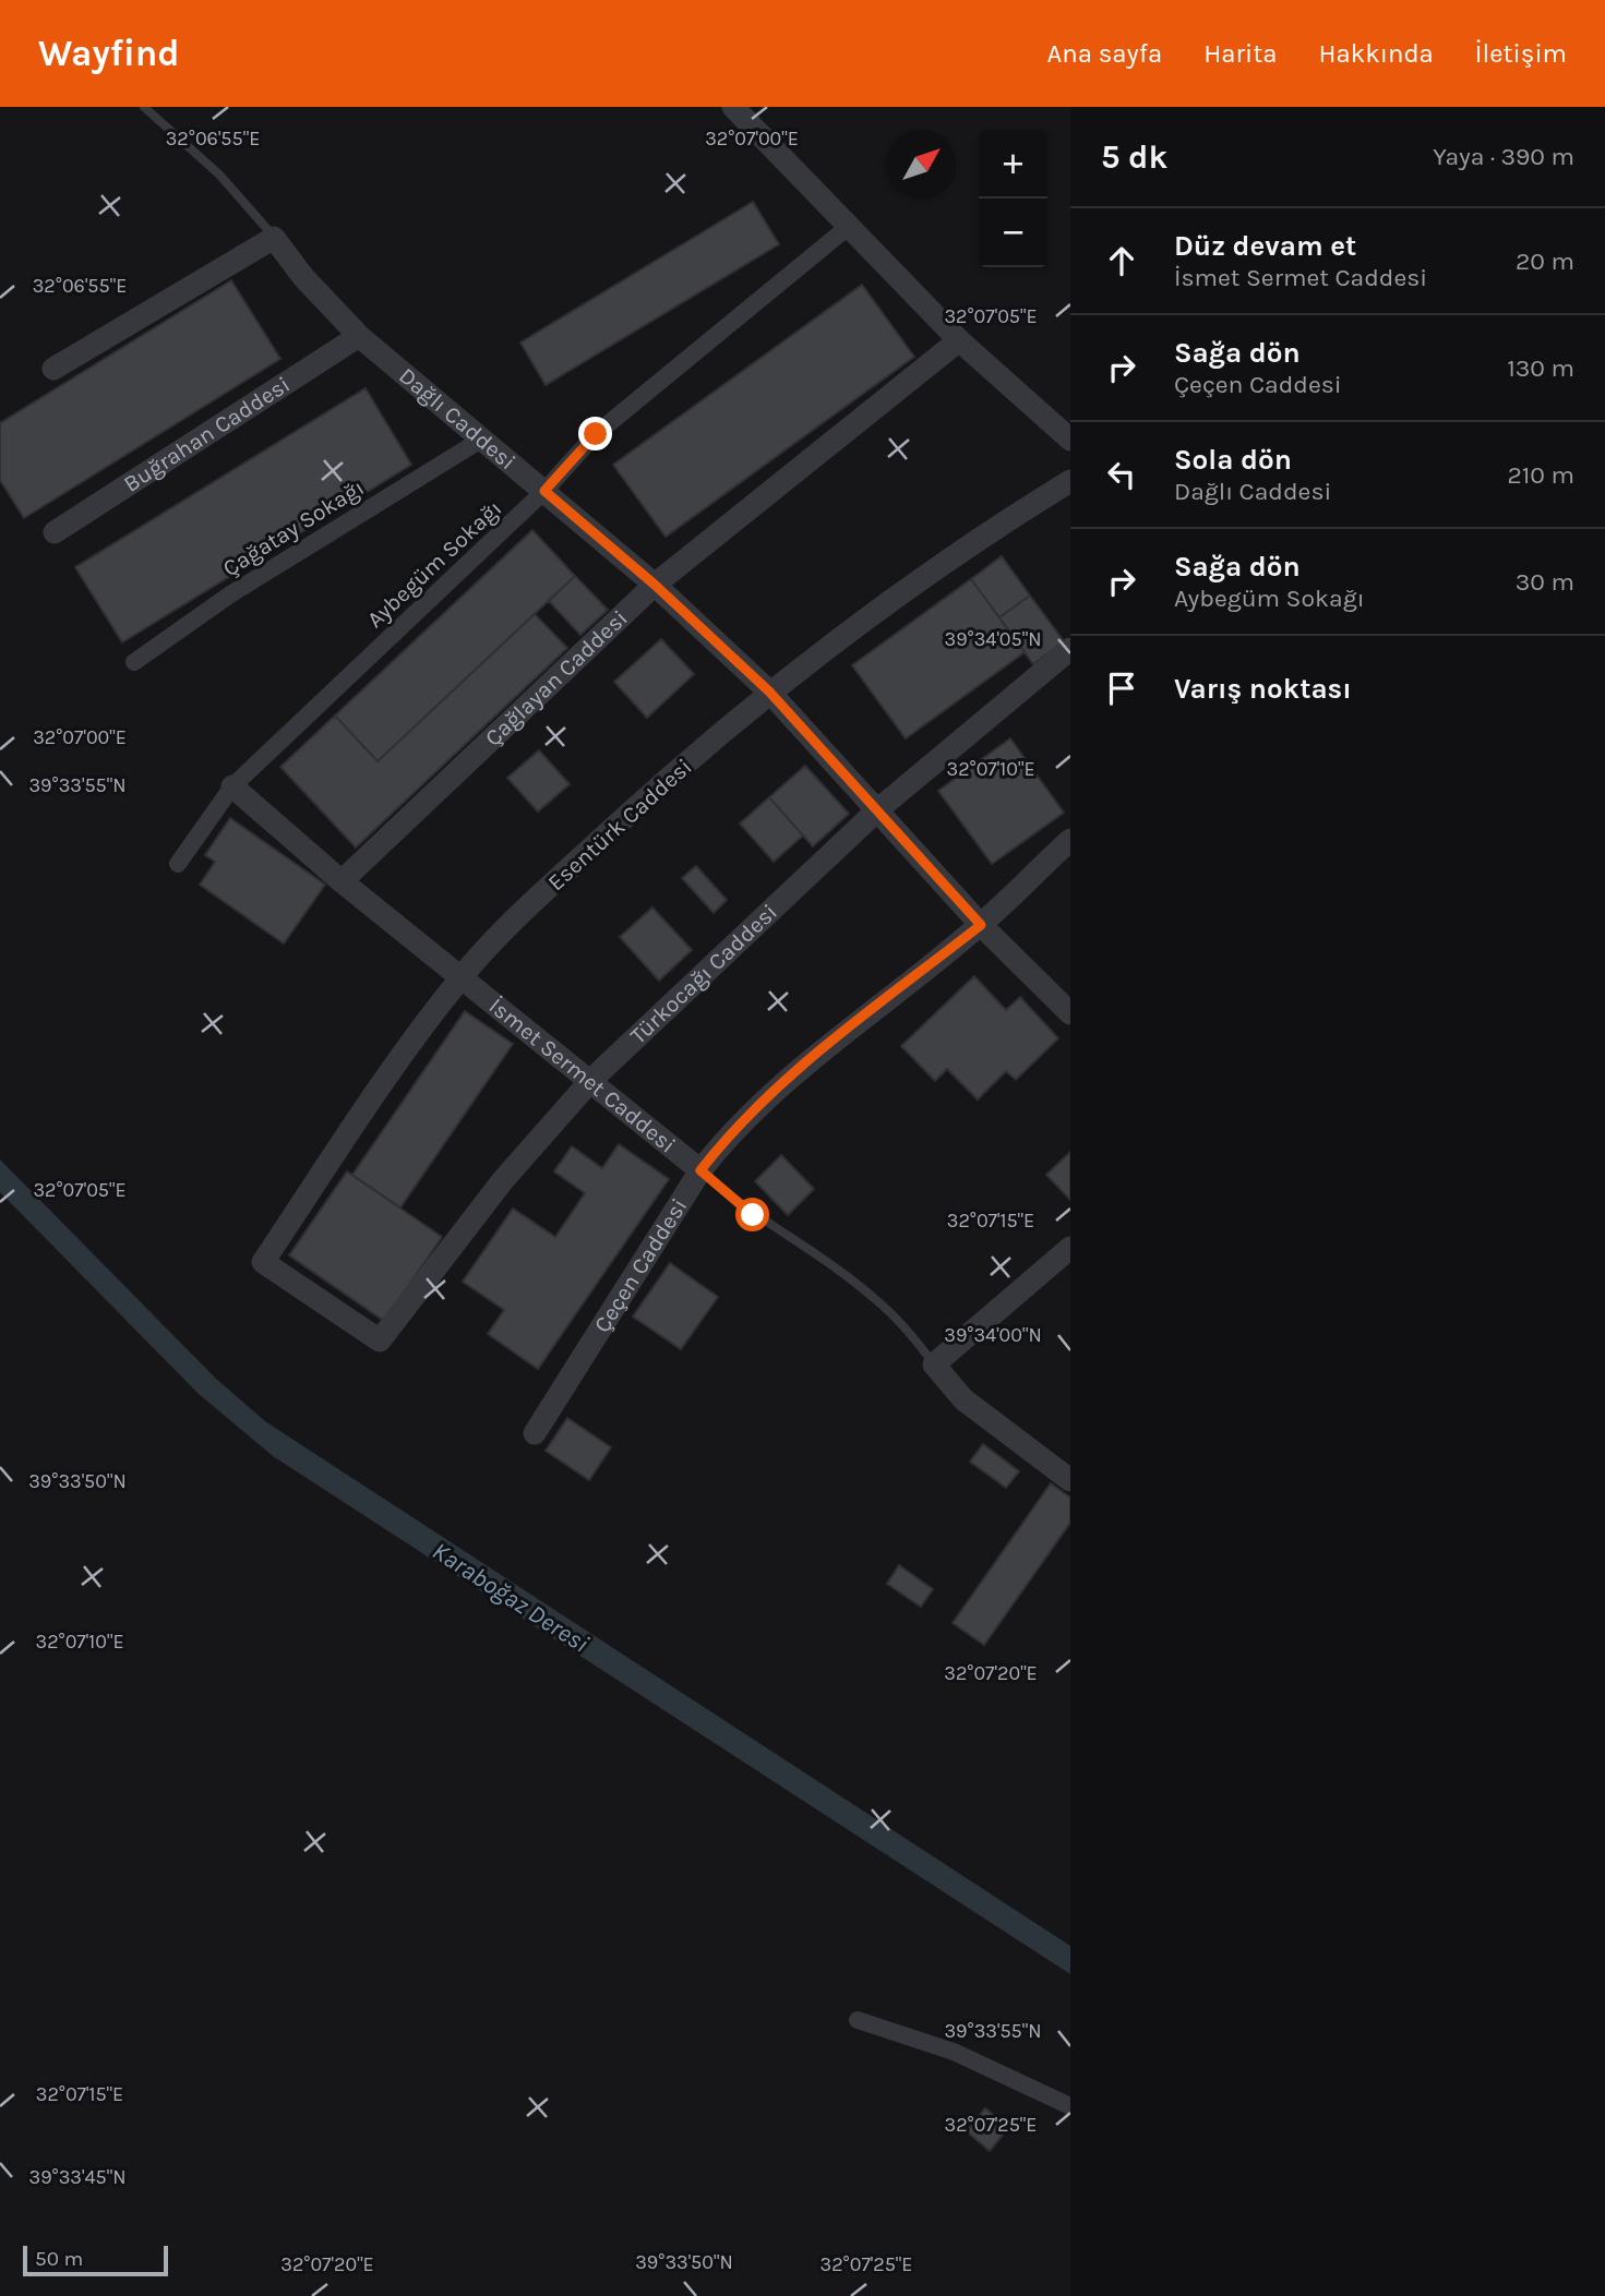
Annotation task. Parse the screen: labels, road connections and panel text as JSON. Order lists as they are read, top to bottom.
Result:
{
  "streets": {
    "street": [
      "Dağlı Caddesi",
      "Buğrahan Caddesi",
      "Çağatay Sokağı",
      "Aybegüm Sokağı",
      "Çağlayan Caddesi",
      "Esentürk Caddesi",
      "Türkocağı Caddesi",
      "İsmet Sermet Caddesi",
      "Çeçen Caddesi"
    ]
  },
  "crossings": [
    ["Dağlı Caddesi", "Buğrahan Caddesi"],
    ["Dağlı Caddesi", "Çağatay Sokağı"],
    ["Dağlı Caddesi", "Aybegüm Sokağı"],
    ["Dağlı Caddesi", "Çağlayan Caddesi"],
    ["Dağlı Caddesi", "Esentürk Caddesi"],
    ["Dağlı Caddesi", "Türkocağı Caddesi"],
    ["Dağlı Caddesi", "Çeçen Caddesi"],
    ["Aybegüm Sokağı", "İsmet Sermet Caddesi"],
    ["Çağlayan Caddesi", "İsmet Sermet Caddesi"],
    ["Esentürk Caddesi", "Türkocağı Caddesi"],
    ["Esentürk Caddesi", "İsmet Sermet Caddesi"],
    ["Türkocağı Caddesi", "İsmet Sermet Caddesi"],
    ["İsmet Sermet Caddesi", "Çeçen Caddesi"]
  ],
  "water": ["Karaboğaz Deresi"],
  "scale_bar": "50 m",
  "north": "top right",
  "page": {
    "header": "Wayfind",
    "nav": [
      "Ana sayfa",
      "Harita",
      "Hakkında",
      "İletişim"
    ],
    "heading": ["5 dk", "Yaya · 390 m"],
    "map_buttons": ["+", "−"],
    "list": [
      ["Düz devam et", "İsmet Sermet Caddesi", "20 m"],
      ["Sağa dön", "Çeçen Caddesi", "130 m"],
      ["Sola dön", "Dağlı Caddesi", "210 m"],
      ["Sağa dön", "Aybegüm Sokağı", "30 m"],
      "Varış noktası"
    ],
    "scale": "50 m"
  },
  "coordinates": [
    "32°06'55\"E",
    "32°07'00\"E",
    "32°07'05\"E",
    "39°34'05\"N",
    "32°07'10\"E",
    "39°33'55\"N",
    "32°07'15\"E",
    "39°34'00\"N",
    "39°33'50\"N",
    "32°07'20\"E",
    "32°07'25\"E",
    "39°33'45\"N"
  ]
}
